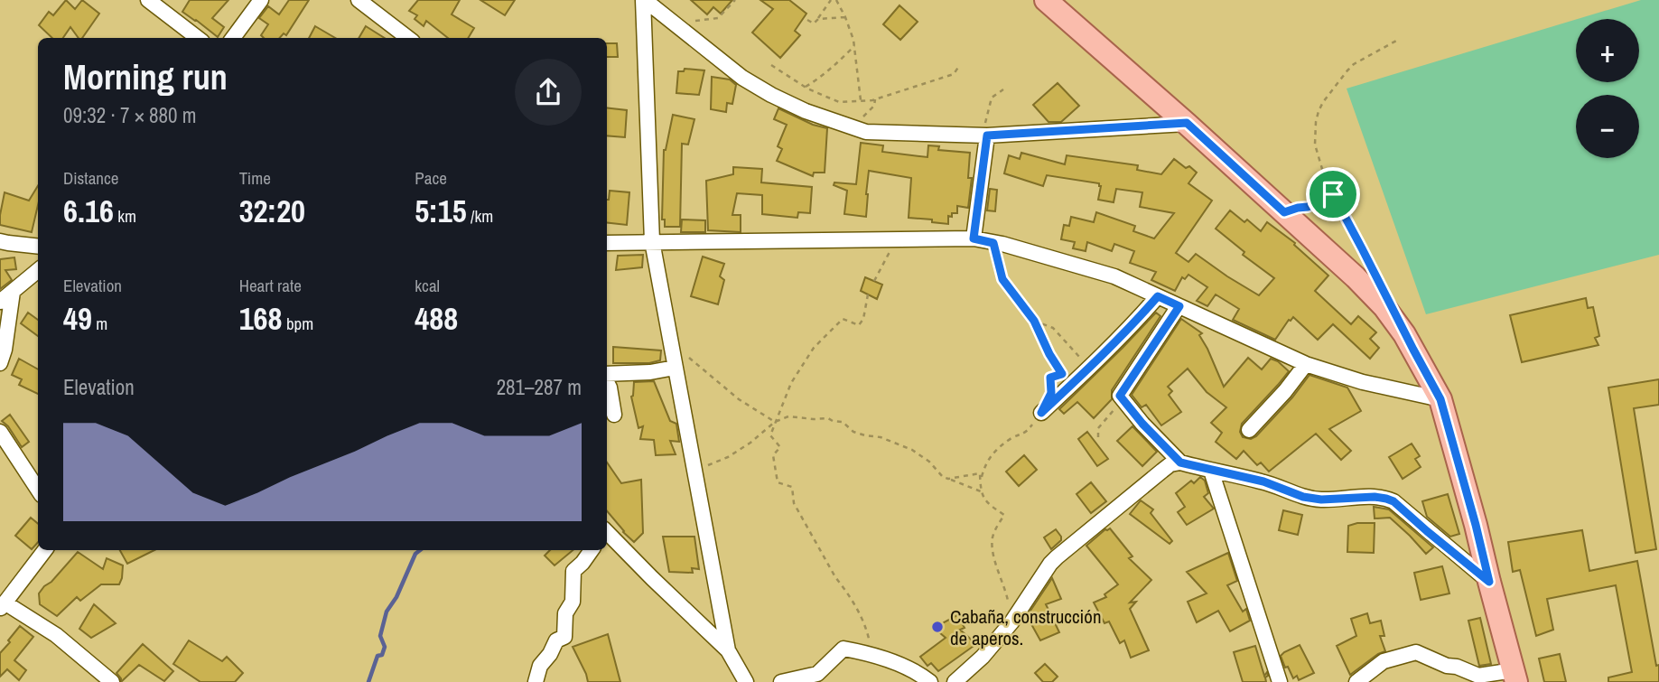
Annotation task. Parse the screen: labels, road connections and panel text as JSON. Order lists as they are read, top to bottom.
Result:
{
  "places": ["Cabaña, construcción de aperos."],
  "page": {
    "map_buttons": ["+", "−"],
    "heading": ["Morning run", "09:32 · 7 × 880 m"],
    "stats": [
      ["Distance", "6.16 km"],
      ["Time", "32:20"],
      ["Pace", "5:15 /km"],
      ["Elevation", "49 m"],
      ["Heart rate", "168 bpm"],
      ["kcal", "488"]
    ],
    "chart": ["Elevation", "281–287 m"]
  }
}
